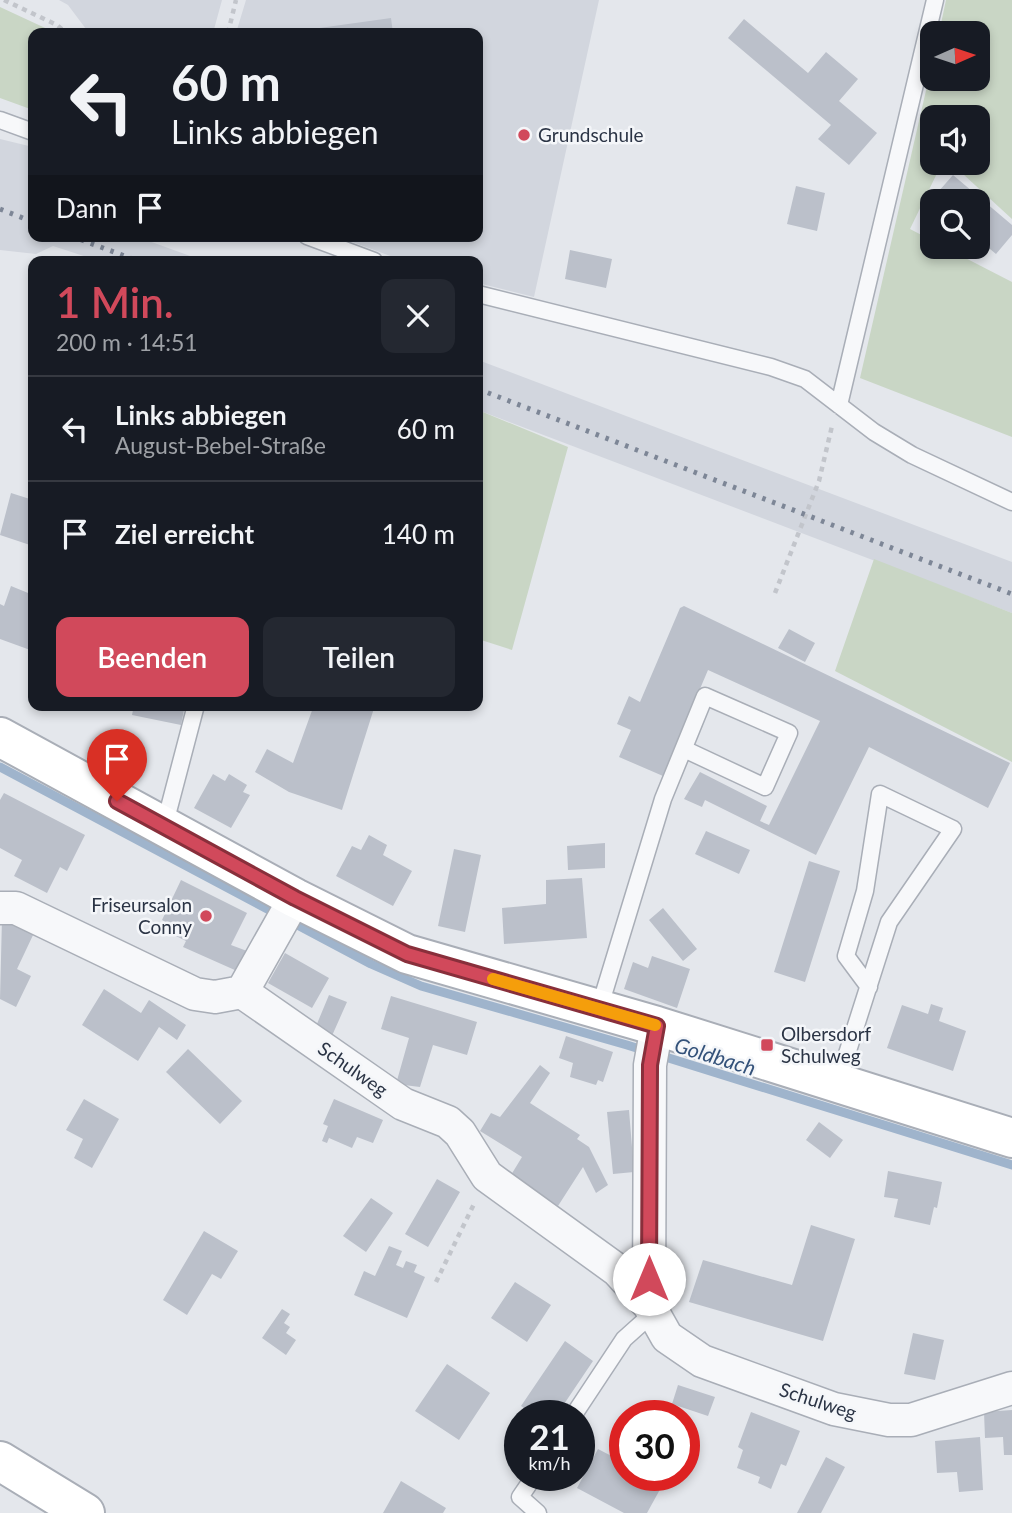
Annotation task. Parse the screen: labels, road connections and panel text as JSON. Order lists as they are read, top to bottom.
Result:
{
  "streets": {
    "street": ["Schulweg"]
  },
  "water": ["Goldbach"],
  "places": {
    "other": ["Grundschule", "Friseursalon Conny"],
    "transit": ["Olbersdorf Schulweg"]
  },
  "north": "right",
  "page": {
    "turn": ["60 m", "Links abbiegen"],
    "then": "Dann",
    "heading": ["1 Min.", "200 m · 14:51"],
    "list": [
      {
        "name": "Links abbiegen",
        "note": "August-Bebel-Straße",
        "value": "60 m"
      },
      {
        "name": "Ziel erreicht",
        "value": "140 m"
      }
    ],
    "buttons": ["Beenden", "Teilen"],
    "speed": "21 km/h",
    "limit": "30"
  }
}
